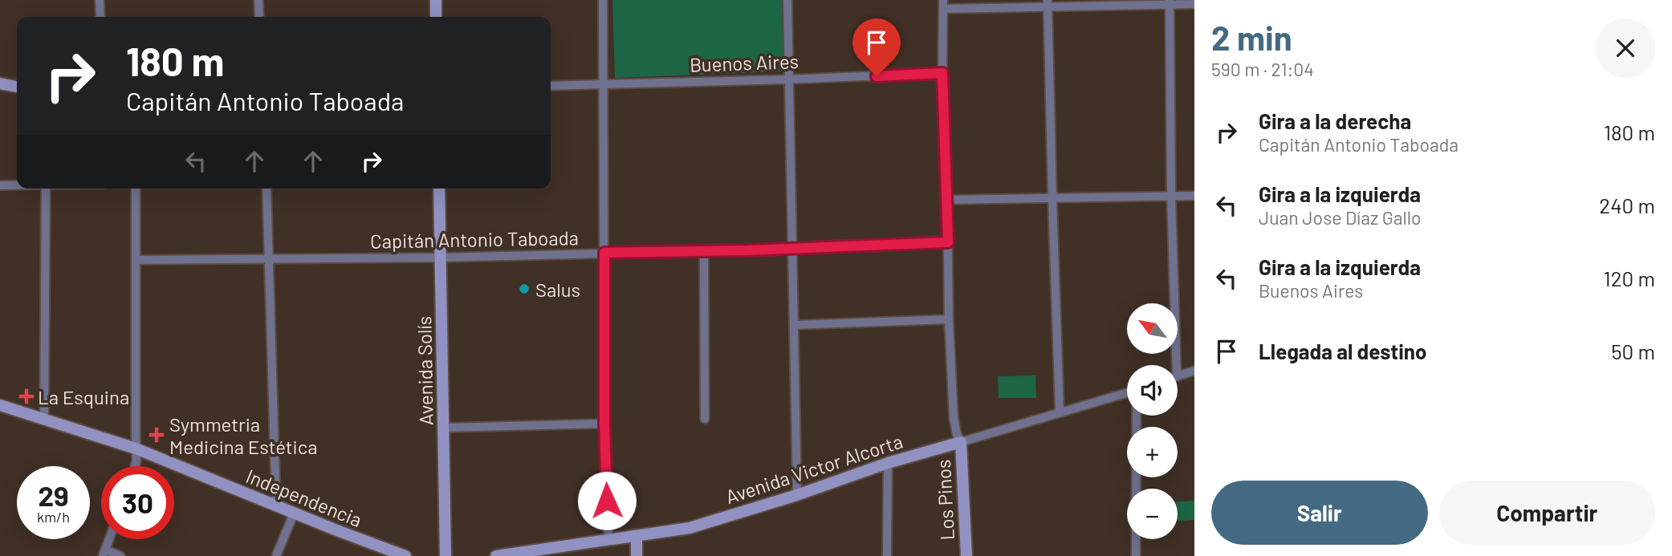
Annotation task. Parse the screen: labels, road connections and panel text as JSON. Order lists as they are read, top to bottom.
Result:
{
  "streets": {
    "main road": [
      "Avenida Solís",
      "Avenida Victor Alcorta",
      "Independencia",
      "Los Pinos"
    ],
    "street": ["Buenos Aires", "Capitán Antonio Taboada"]
  },
  "crossings": [
    ["Capitán Antonio Taboada", "Avenida Solís"],
    ["Avenida Victor Alcorta", "Los Pinos"]
  ],
  "places": {
    "other": ["Salus"],
    "health": ["La Esquina", "Symmetria Medicina Estética"]
  },
  "north": "top left",
  "page": {
    "heading": ["2 min", "590 m · 21:04"],
    "turn": ["180 m", "Capitán Antonio Taboada"],
    "list": [
      {
        "name": "Gira a la derecha",
        "note": "Capitán Antonio Taboada",
        "value": "180 m"
      },
      {
        "name": "Gira a la izquierda",
        "note": "Juan Jose Díaz Gallo",
        "value": "240 m"
      },
      {
        "name": "Gira a la izquierda",
        "note": "Buenos Aires",
        "value": "120 m"
      },
      {
        "name": "Llegada al destino",
        "value": "50 m"
      }
    ],
    "map_buttons": ["+", "−"],
    "speed": "29 km/h",
    "limit": "30",
    "buttons": ["Salir", "Compartir"]
  }
}
